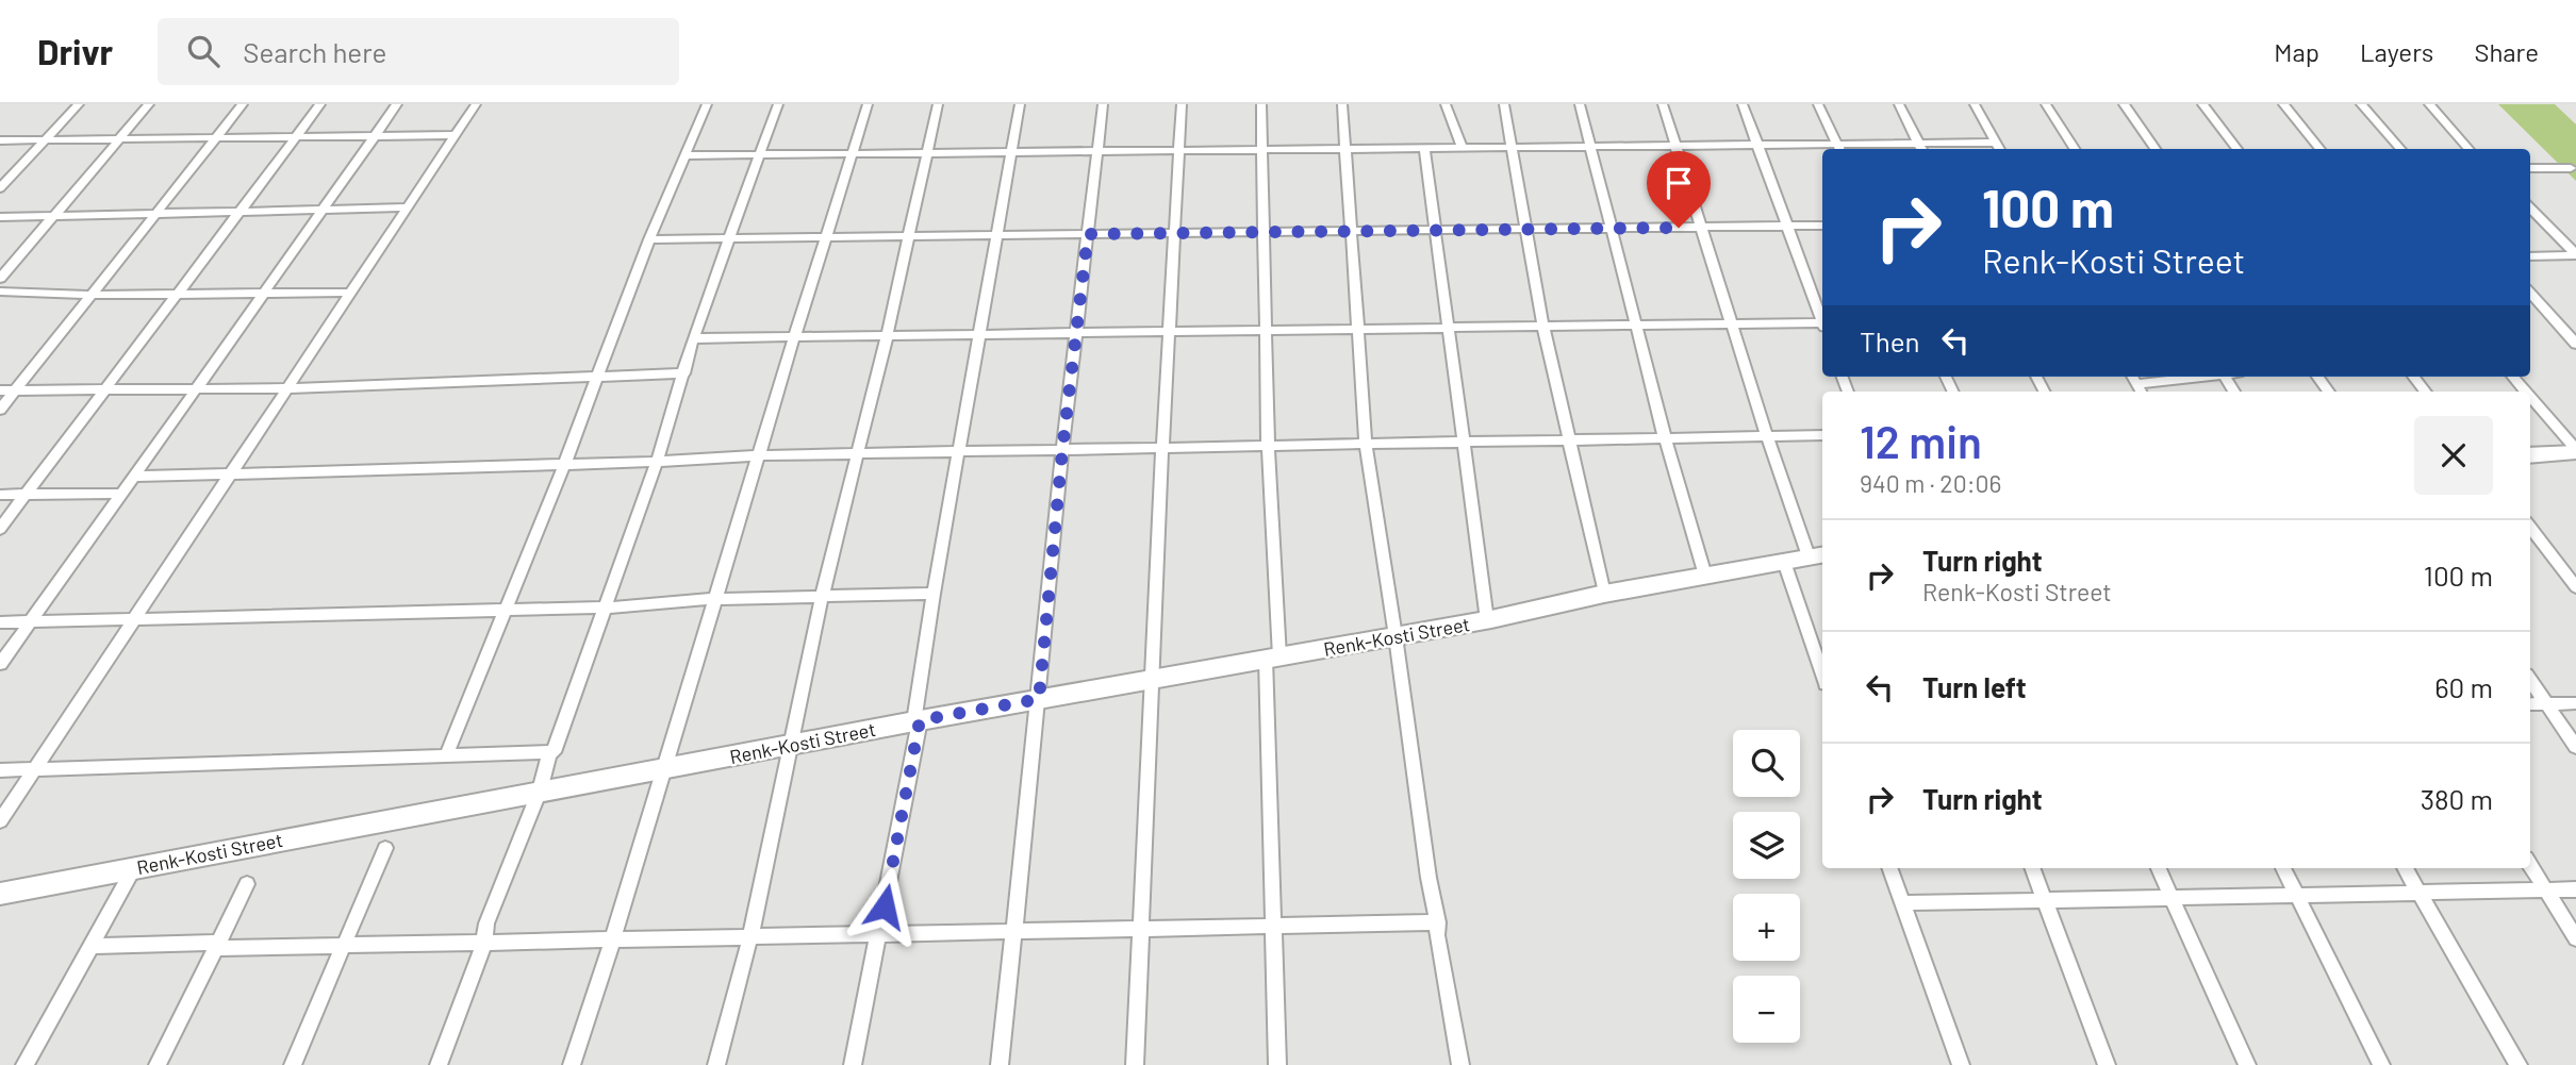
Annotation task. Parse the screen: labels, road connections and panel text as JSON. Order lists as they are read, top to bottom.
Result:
{
  "streets": {
    "main road": ["Renk-Kosti Street"]
  },
  "page": {
    "header": "Drivr",
    "search": "Search here",
    "nav": ["Map", "Layers", "Share"],
    "turn": ["100 m", "Renk-Kosti Street"],
    "then": "Then",
    "heading": ["12 min", "940 m · 20:06"],
    "list": [
      {
        "name": "Turn right",
        "note": "Renk-Kosti Street",
        "value": "100 m"
      },
      {
        "name": "Turn left",
        "value": "60 m"
      },
      {
        "name": "Turn right",
        "value": "380 m"
      }
    ],
    "map_buttons": ["+", "−"]
  }
}
